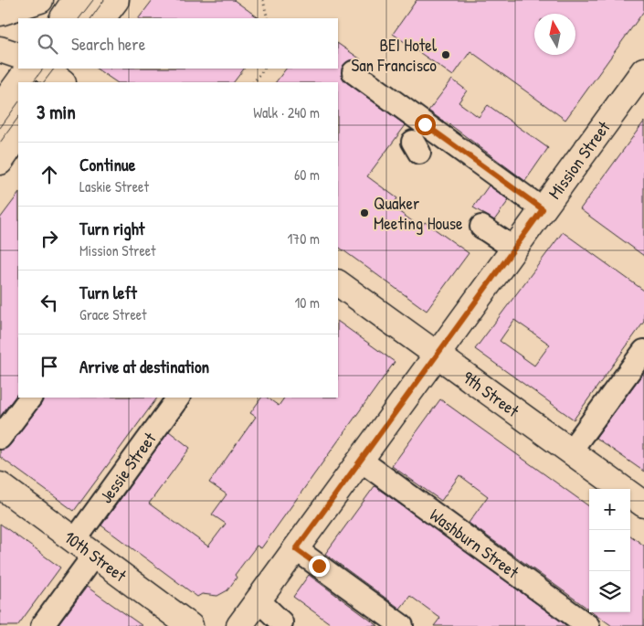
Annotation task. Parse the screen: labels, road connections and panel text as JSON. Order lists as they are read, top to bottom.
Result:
{
  "streets": {
    "main road": ["Mission Street", "9th Street", "10th Street"],
    "street": ["Jessie Street", "Washburn Street"]
  },
  "crossings": [
    ["Mission Street", "9th Street"],
    ["Mission Street", "Washburn Street"],
    ["Jessie Street", "10th Street"]
  ],
  "places": ["BEI Hotel San Francisco", "Quaker Meeting House"],
  "north": "top",
  "page": {
    "search": "Search here",
    "heading": ["3 min", "Walk · 240 m"],
    "list": [
      ["Continue", "Laskie Street", "60 m"],
      ["Turn right", "Mission Street", "170 m"],
      ["Turn left", "Grace Street", "10 m"],
      "Arrive at destination"
    ],
    "map_buttons": ["+", "−"]
  }
}
